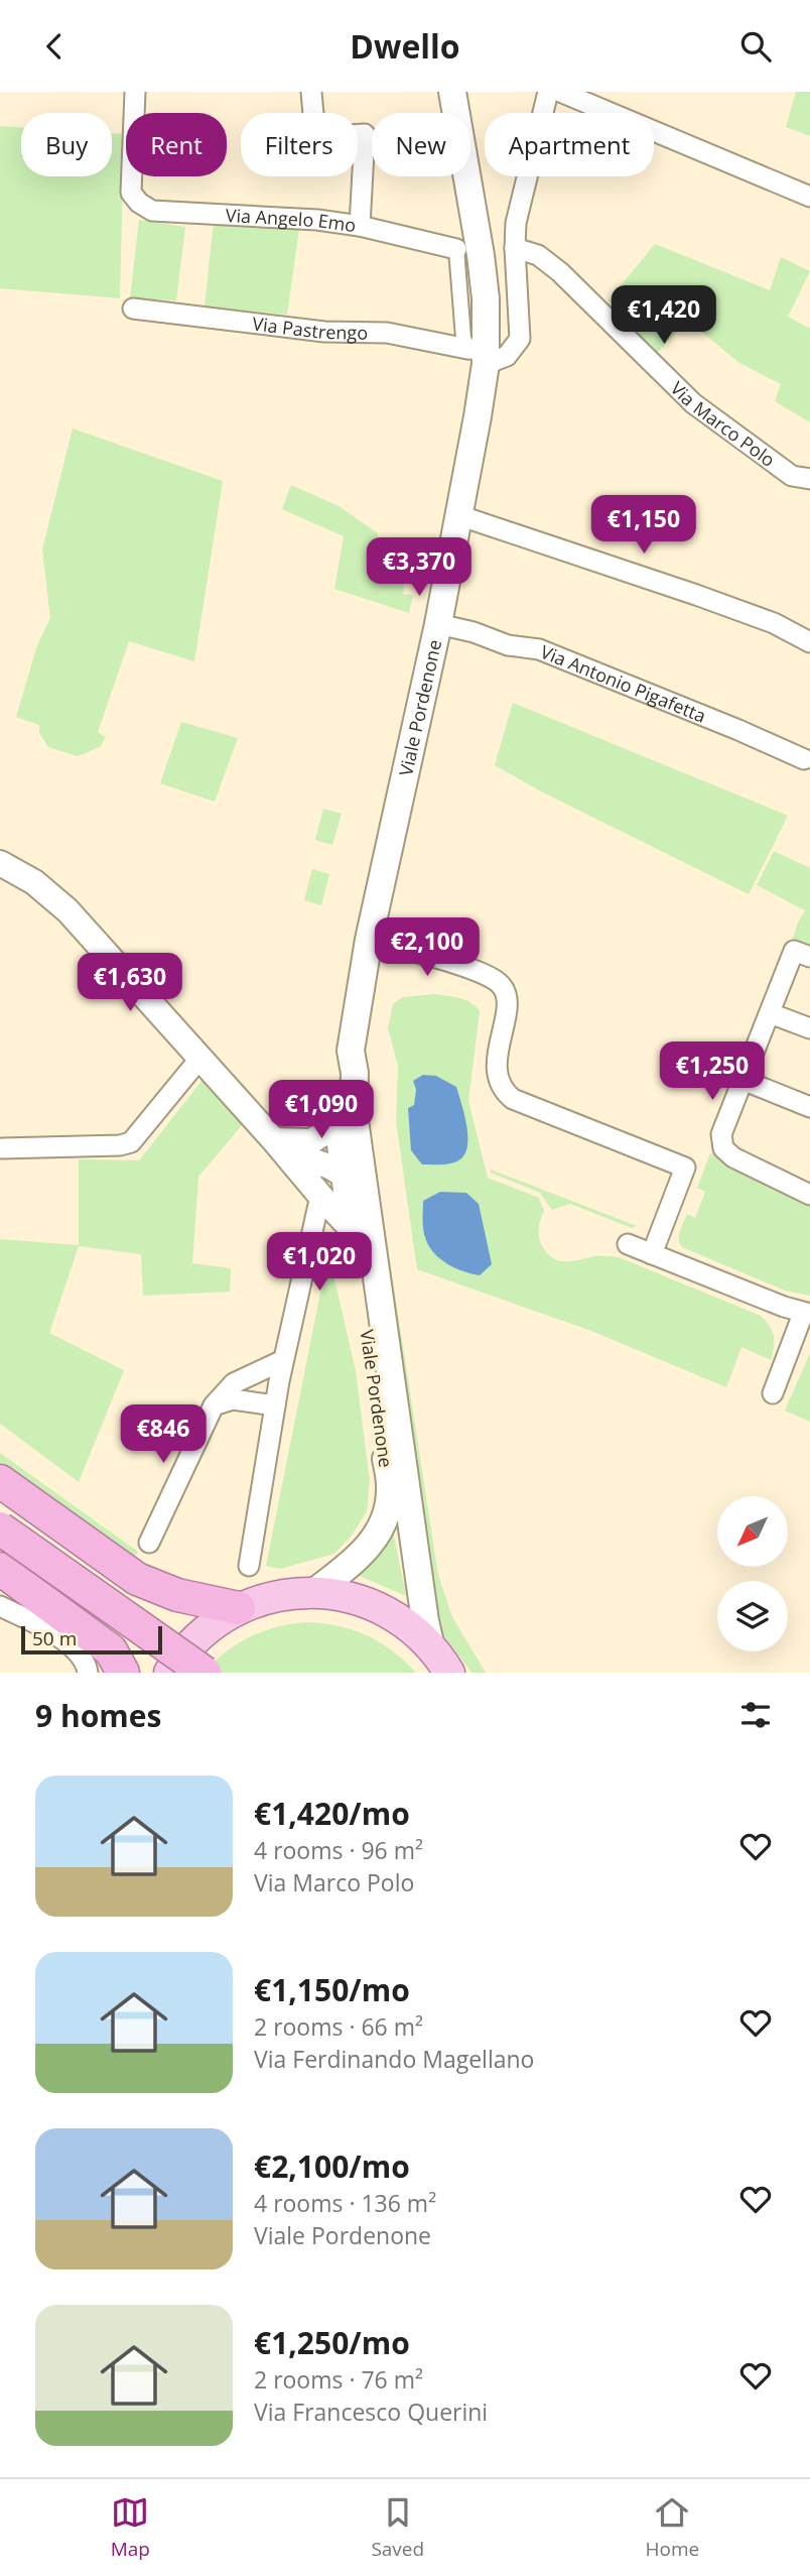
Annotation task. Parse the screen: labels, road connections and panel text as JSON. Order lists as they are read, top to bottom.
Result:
{
  "streets": {
    "main road": ["Viale Pordenone"],
    "street": [
      "Via Angelo Emo",
      "Via Pastrengo",
      "Via Marco Polo",
      "Via Antonio Pigafetta"
    ]
  },
  "crossings": [
    ["Via Angelo Emo", "Via Pastrengo"],
    ["Via Angelo Emo", "Viale Pordenone"],
    ["Via Pastrengo", "Viale Pordenone"],
    ["Via Antonio Pigafetta", "Viale Pordenone"]
  ],
  "scale_bar": "50 m",
  "north": "bottom left",
  "page": {
    "header": "Dwello",
    "chip": [
      "Buy",
      "Rent",
      "Filters",
      "New",
      "Apartment"
    ],
    "price": [
      "€1,420",
      "€1,150",
      "€3,370",
      "€2,100",
      "€1,630",
      "€1,250",
      "€1,090",
      "€1,020",
      "€846"
    ],
    "scale": "50 m",
    "heading": "9 homes",
    "list": [
      {
        "name": "€1,420/mo",
        "note": "4 rooms · 96 m² · Via Marco Polo"
      },
      {
        "name": "€1,150/mo",
        "note": "2 rooms · 66 m² · Via Ferdinando Magellano"
      },
      {
        "name": "€2,100/mo",
        "note": "4 rooms · 136 m² · Viale Pordenone"
      },
      {
        "name": "€1,250/mo",
        "note": "2 rooms · 76 m² · Via Francesco Querini"
      }
    ],
    "tabs": ["Map", "Saved", "Home"]
  }
}
